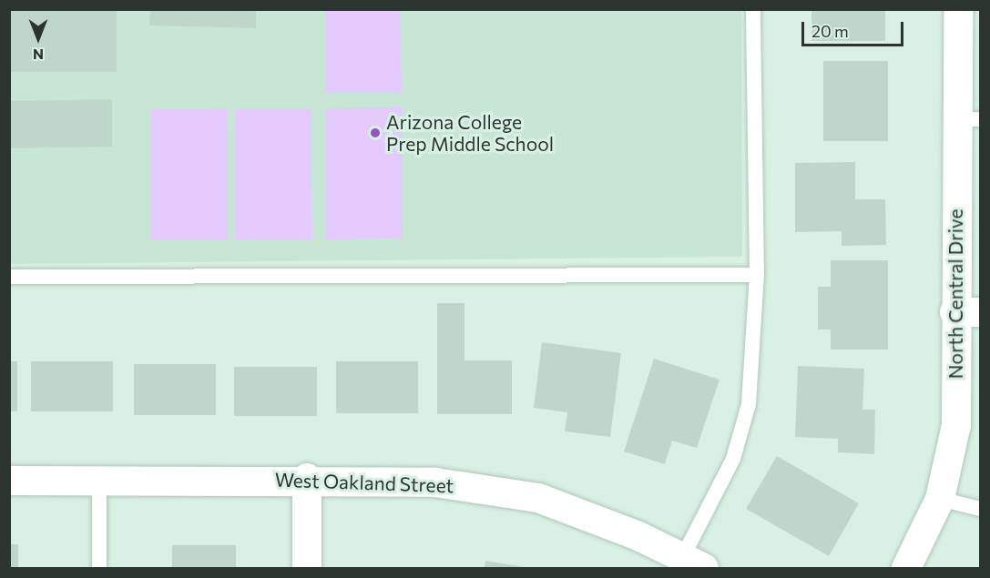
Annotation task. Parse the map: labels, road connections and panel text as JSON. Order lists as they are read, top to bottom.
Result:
{
  "streets": {
    "street": ["North Central Drive", "West Oakland Street"]
  },
  "places": ["Arizona College Prep Middle School"],
  "scale_bar": "20 m",
  "north": "bottom"
}
